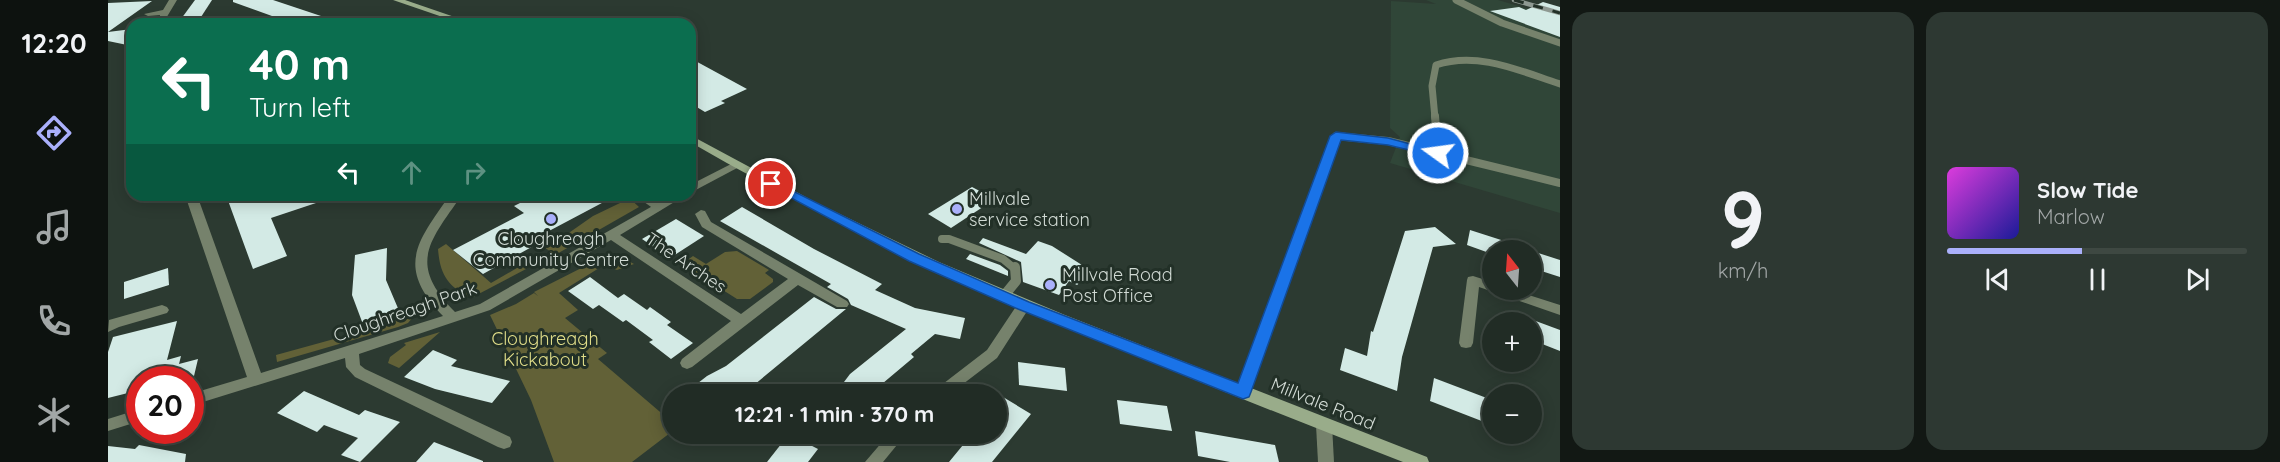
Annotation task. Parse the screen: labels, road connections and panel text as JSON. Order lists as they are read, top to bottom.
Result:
{
  "streets": {
    "main road": ["Millvale Road"],
    "street": ["The Arches", "Cloughreagh Park"]
  },
  "crossings": [
    ["The Arches", "Cloughreagh Park"]
  ],
  "parks": ["Cloughreagh Kickabout"],
  "places": ["Millvale service station", "Cloughreagh Community Centre", "Millvale Road Post Office"],
  "north": "top",
  "page": {
    "tabs": "12:20",
    "tile": ["9", "km/h"],
    "turn": ["40 m", "Turn left"],
    "song": ["Slow Tide", "Marlow"],
    "map_buttons": ["+", "−"],
    "limit": "20",
    "trip": "12:21 · 1 min · 370 m"
  }
}
